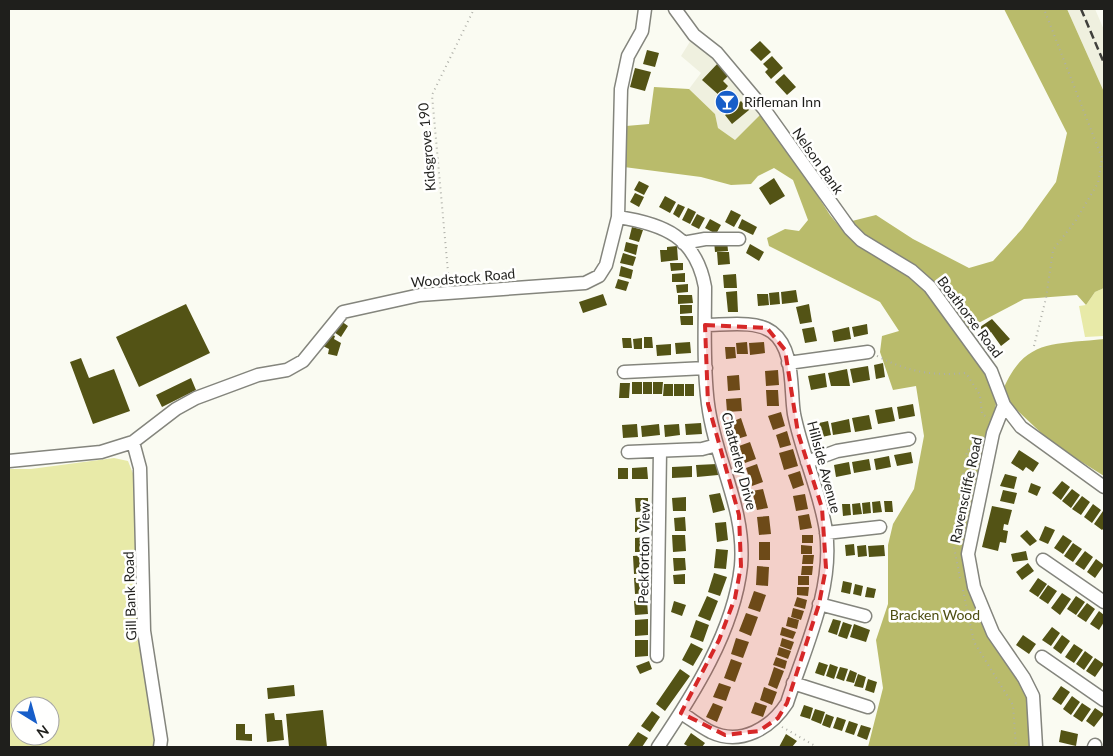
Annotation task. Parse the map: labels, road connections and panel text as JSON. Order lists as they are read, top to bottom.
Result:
{
  "streets": {
    "street": [
      "Nelson Bank",
      "Woodstock Road",
      "Boathorse Road",
      "Chatterley Drive",
      "Hillside Avenue",
      "Ravenscliffe Road",
      "Peckforton View",
      "Gill Bank Road"
    ],
    "path": ["Kidsgrove 190"]
  },
  "crossings": [
    ["Kidsgrove 190", "Woodstock Road"],
    ["Nelson Bank", "Boathorse Road"],
    ["Woodstock Road", "Chatterley Drive"],
    ["Woodstock Road", "Gill Bank Road"],
    ["Boathorse Road", "Ravenscliffe Road"],
    ["Chatterley Drive", "Hillside Avenue"]
  ],
  "parks": ["Bracken Wood"],
  "places": {
    "bar": ["Rifleman Inn"]
  },
  "north": "bottom right"
}
